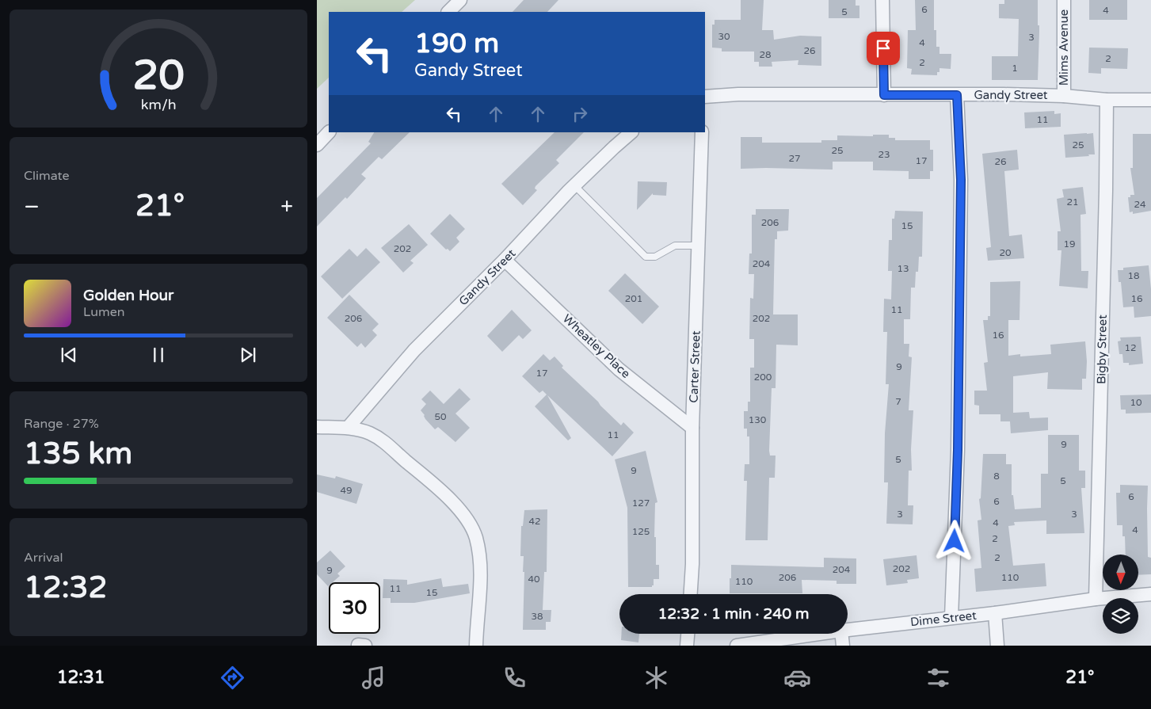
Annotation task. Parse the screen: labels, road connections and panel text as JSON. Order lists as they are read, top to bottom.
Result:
{
  "streets": {
    "street": [
      "Mims Avenue",
      "Gandy Street",
      "Wheatley Place",
      "Bigby Street",
      "Carter Street",
      "Dime Street"
    ]
  },
  "crossings": [
    ["Mims Avenue", "Gandy Street"],
    ["Gandy Street", "Wheatley Place"],
    ["Gandy Street", "Bigby Street"],
    ["Wheatley Place", "Carter Street"],
    ["Bigby Street", "Dime Street"]
  ],
  "house_numbers": [
    "6",
    "4",
    "5",
    "30",
    "3",
    "4",
    "26",
    "28",
    "2",
    "2",
    "1",
    "11",
    "25",
    "25",
    "23",
    "27",
    "17",
    "26",
    "21",
    "24",
    "206",
    "15",
    "19",
    "202",
    "20",
    "204",
    "13",
    "18",
    "201",
    "16",
    "11",
    "206",
    "202",
    "16",
    "12",
    "9",
    "17",
    "200",
    "7",
    "10",
    "50",
    "130",
    "11",
    "9",
    "5",
    "9",
    "8",
    "5",
    "49",
    "6",
    "6",
    "127",
    "3",
    "3",
    "42",
    "4",
    "4",
    "125",
    "2",
    "2",
    "202",
    "204",
    "9",
    "206",
    "110",
    "40",
    "110",
    "11",
    "15",
    "38"
  ],
  "north": "bottom",
  "page": {
    "turn": ["190 m", "Gandy Street"],
    "tile": [
      "Climate",
      ["Range · 27%", "135 km"],
      ["Arrival", "12:32"]
    ],
    "heat": ["−", "21°", "+"],
    "song": ["Golden Hour", "Lumen"],
    "limit": "30",
    "trip": "12:32 · 1 min · 240 m",
    "tabs": ["12:31", "21°"],
    "gauge": ["20", "km/h"]
  }
}
